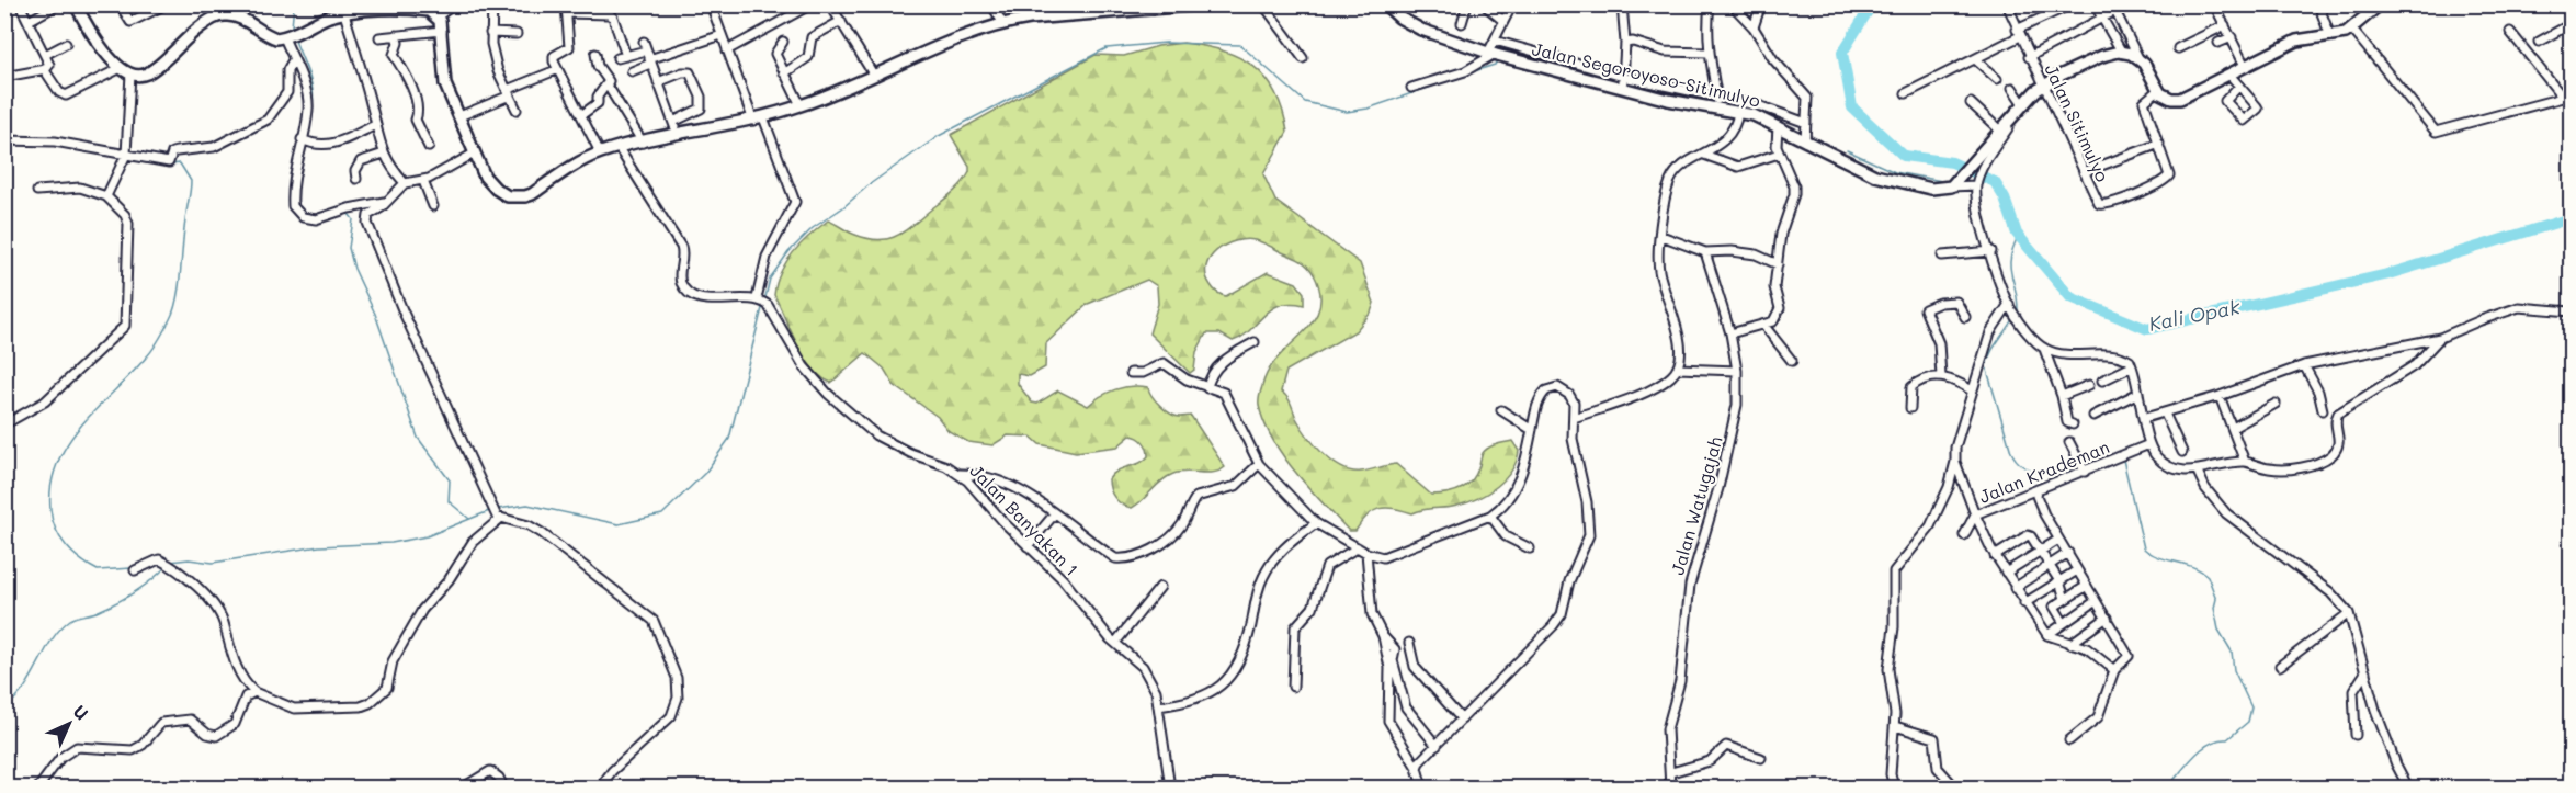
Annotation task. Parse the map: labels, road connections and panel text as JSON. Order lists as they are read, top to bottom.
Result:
{
  "streets": {
    "main road": ["Jalan Segoroyoso-Sitimulyo"],
    "street": [
      "Jalan Sitimulyo",
      "Jalan Krademan",
      "Jalan Watugajah",
      "Jalan Banyakan 1"
    ]
  },
  "water": ["Kali Opak"],
  "north": "top right"
}
